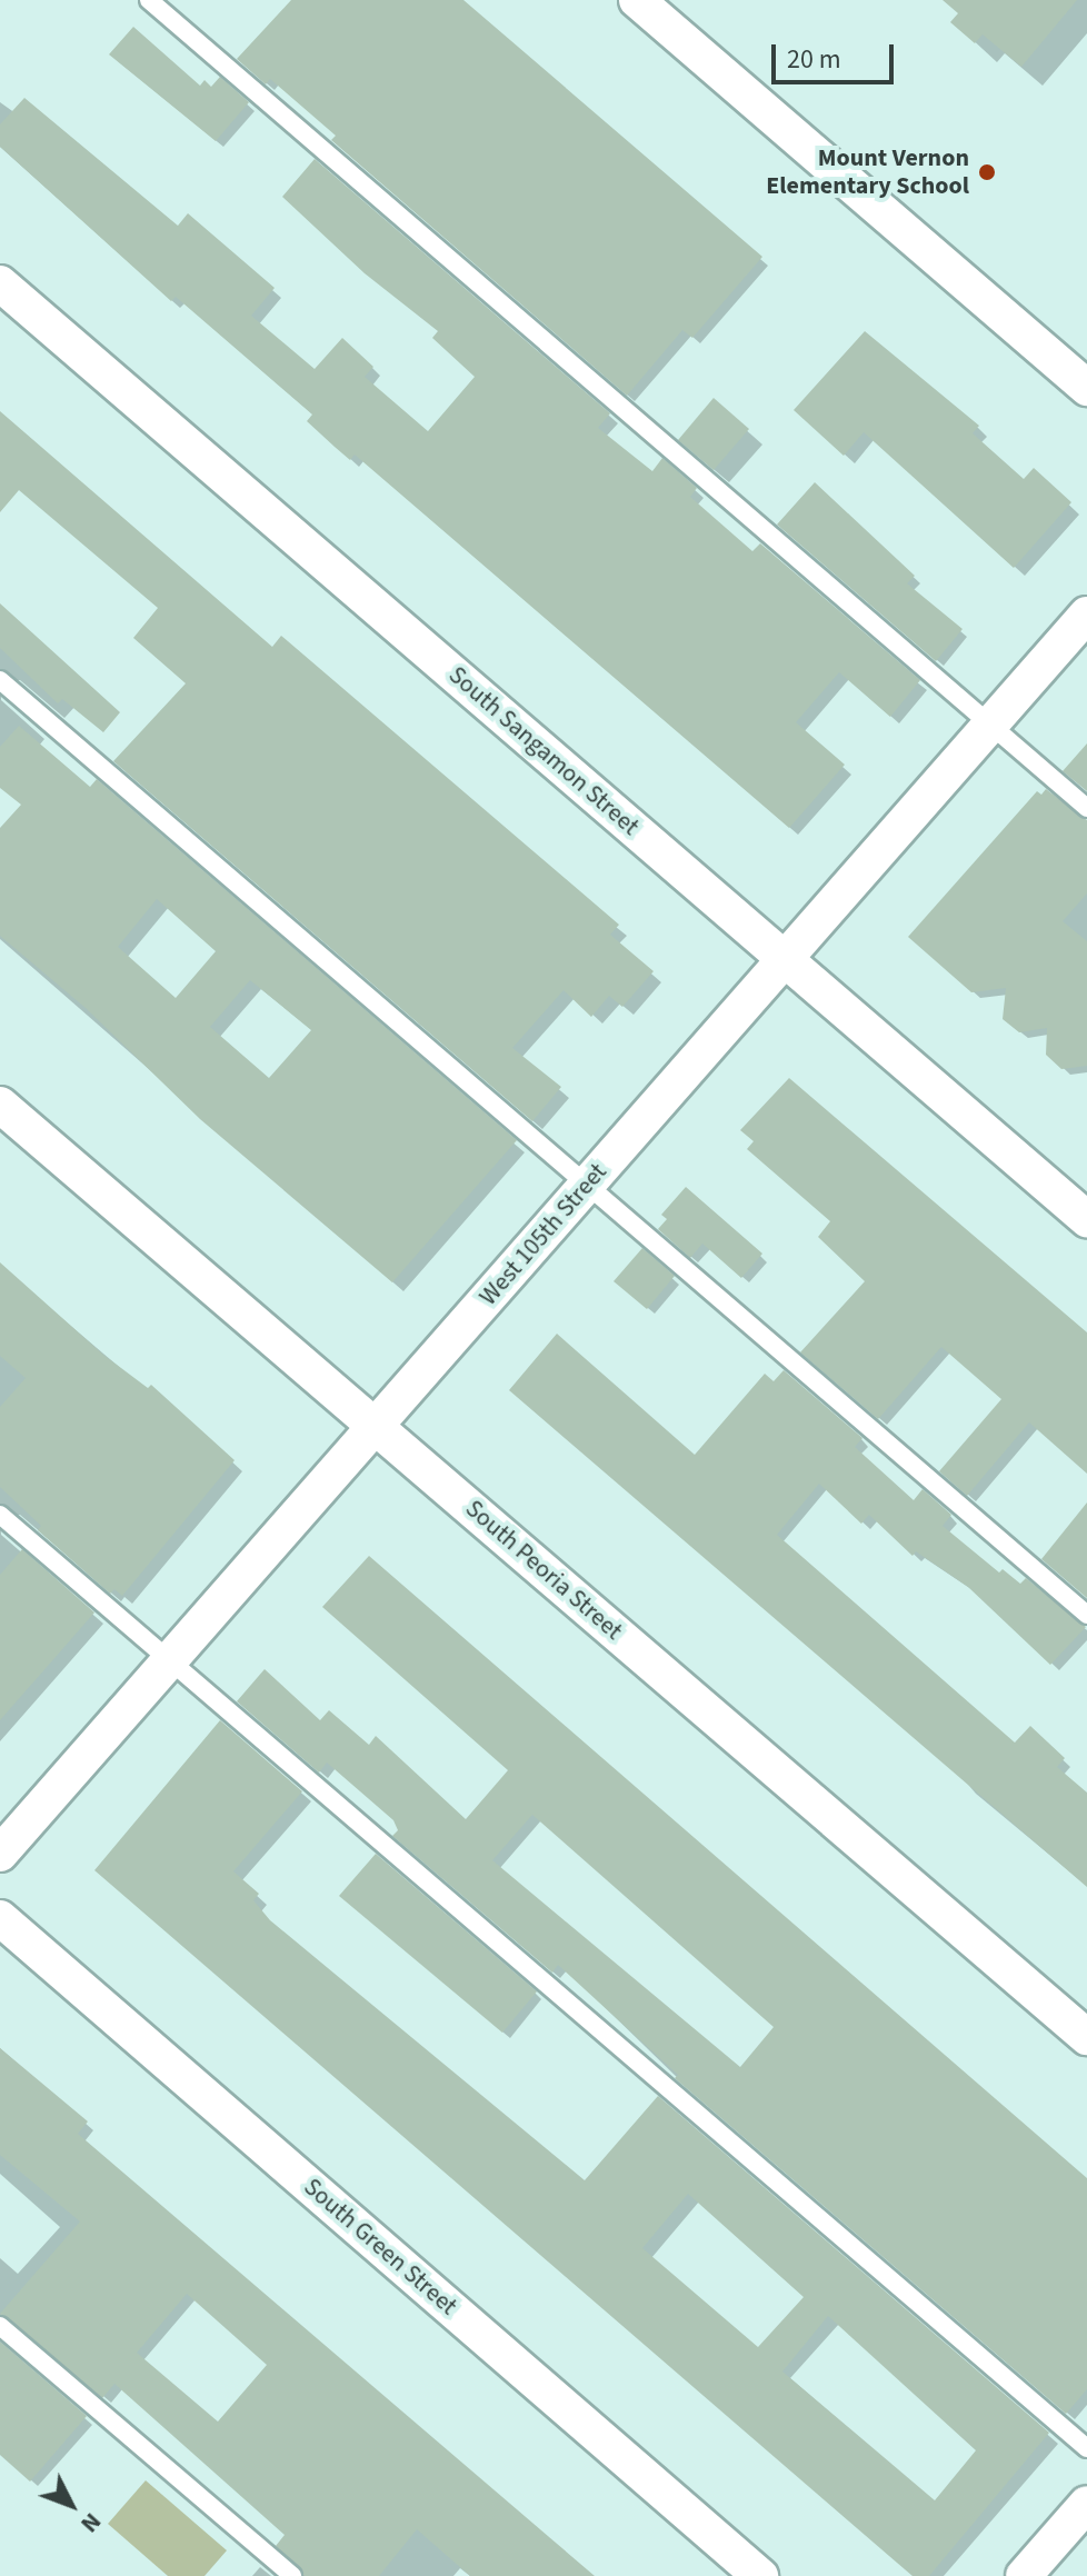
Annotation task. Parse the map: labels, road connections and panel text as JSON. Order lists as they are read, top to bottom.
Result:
{
  "streets": {
    "street": [
      "South Sangamon Street",
      "West 105th Street",
      "South Peoria Street",
      "South Green Street"
    ]
  },
  "crossings": [
    ["South Sangamon Street", "West 105th Street"],
    ["West 105th Street", "South Peoria Street"]
  ],
  "places": ["Mount Vernon Elementary School"],
  "scale_bar": "20 m",
  "north": "bottom right"
}
